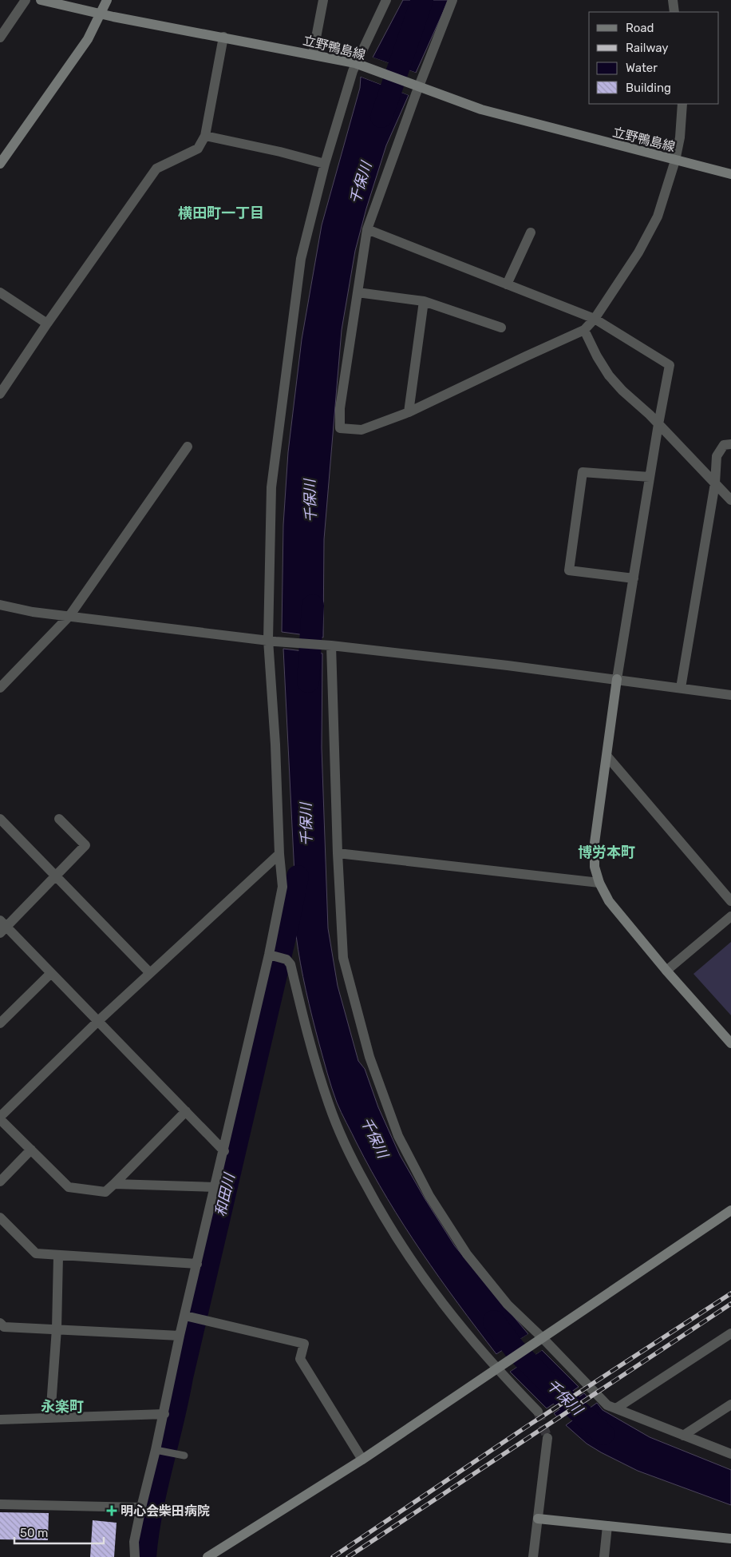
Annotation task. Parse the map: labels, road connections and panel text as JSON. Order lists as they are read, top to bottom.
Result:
{
  "streets": {
    "street": ["立野鴨島線"]
  },
  "districts": ["横田町一丁目", "博労本町", "永楽町"],
  "water": ["千保川", "和田川"],
  "places": {
    "health": ["明心会柴田病院"]
  },
  "legend": [
    "Road",
    "Railway",
    "Water",
    "Building"
  ],
  "scale_bar": "50 m"
}
